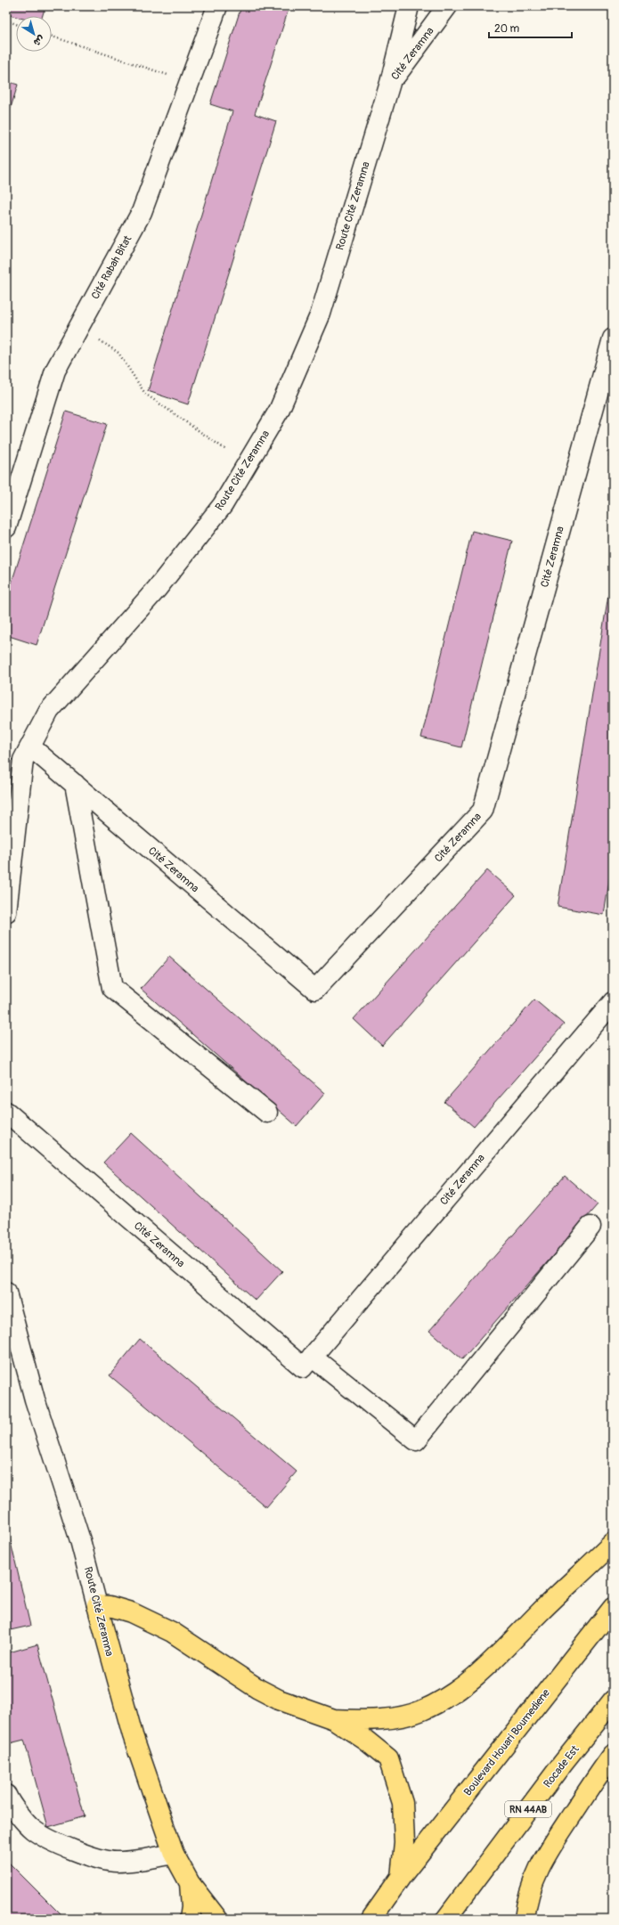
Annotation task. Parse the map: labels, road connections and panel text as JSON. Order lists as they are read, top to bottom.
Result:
{
  "streets": {
    "main road": [
      "Route Cité Zeramna",
      "Boulevard Houari Boumediene",
      "Rocade Est",
      "RN 44AB"
    ],
    "street": ["Cité Zeramna", "Cité Rabah Bitat"]
  },
  "crossings": [
    ["Cité Zeramna", "Route Cité Zeramna"]
  ],
  "scale_bar": "20 m",
  "north": "bottom right"
}
